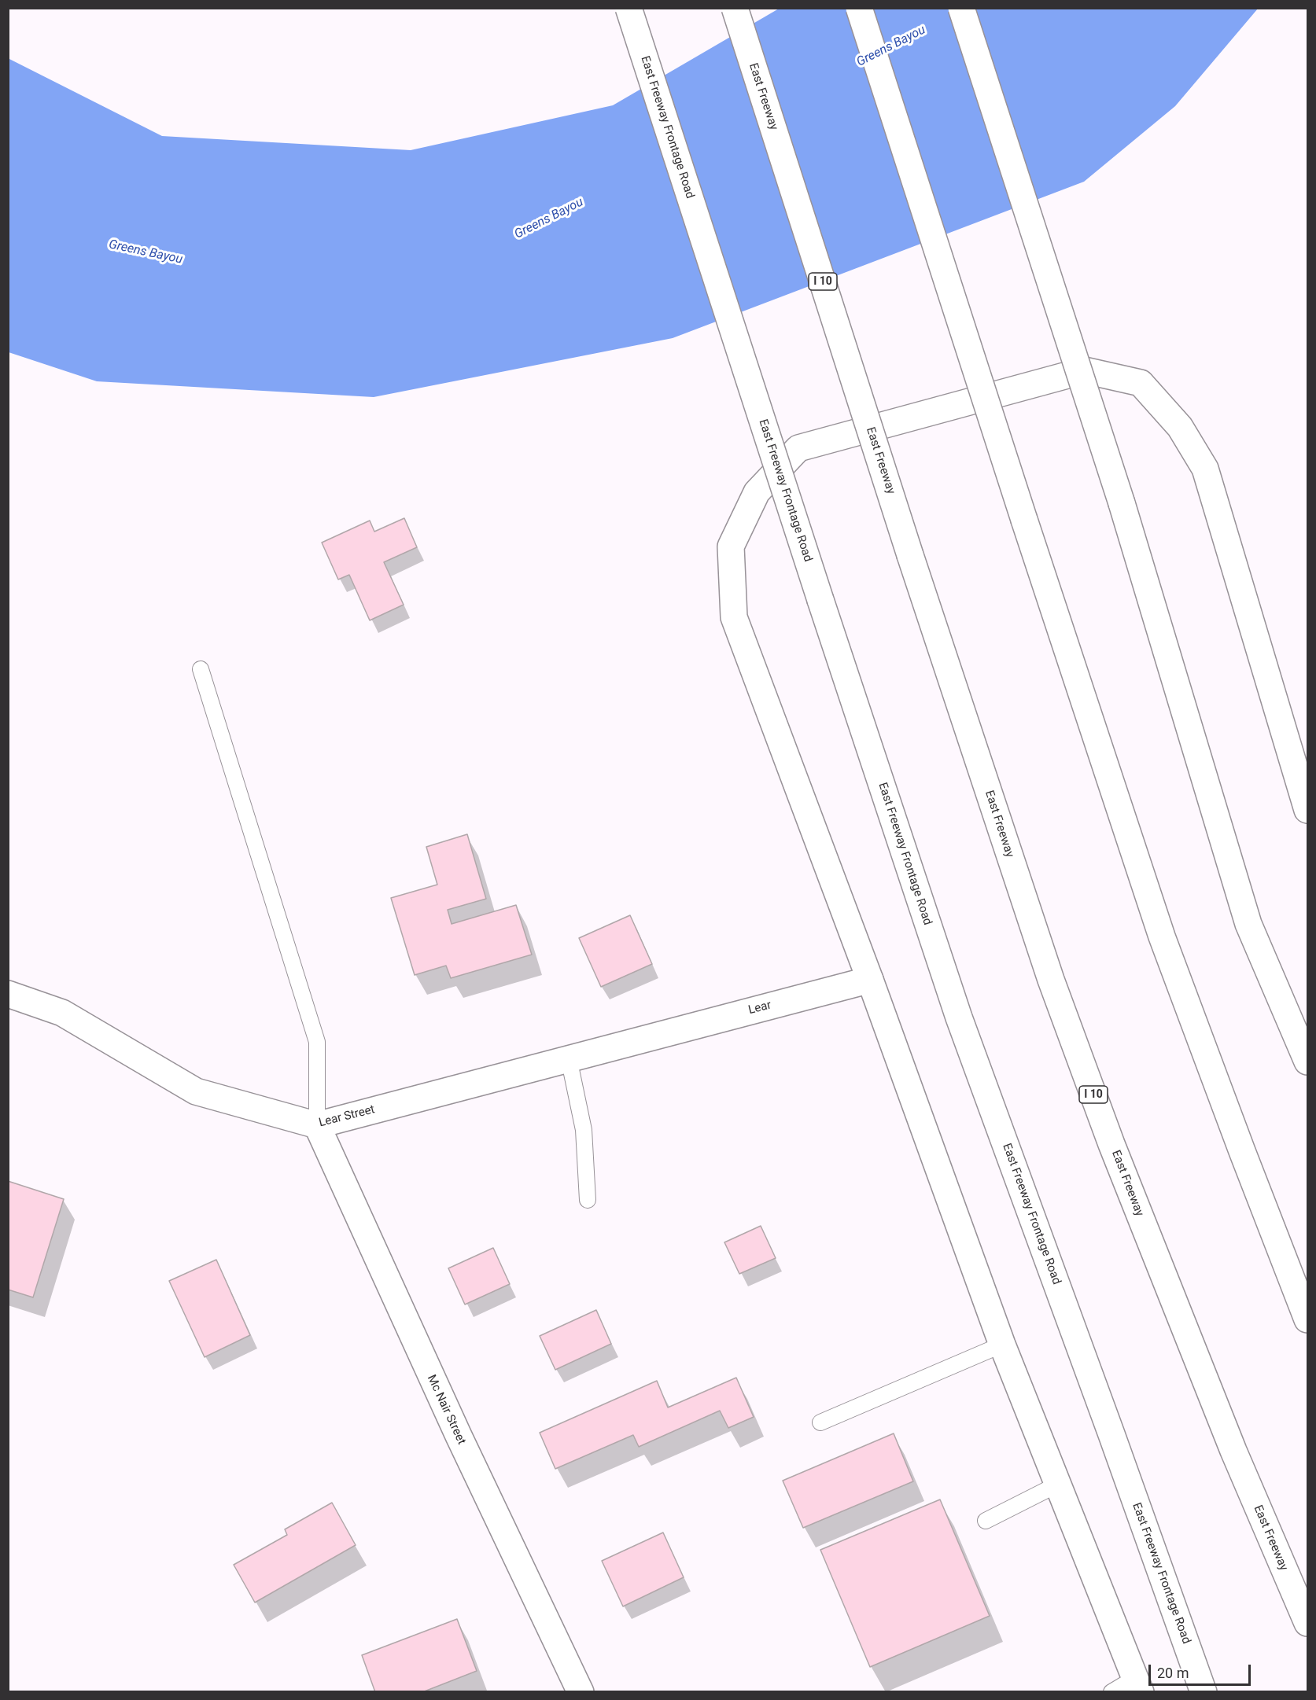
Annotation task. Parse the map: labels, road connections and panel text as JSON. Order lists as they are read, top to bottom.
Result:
{
  "streets": {
    "main road": [
      "East Freeway",
      "East Freeway Frontage Road",
      "I 10",
      "Lear",
      "Lear Street",
      "Mc Nair Street"
    ]
  },
  "crossings": [
    ["Lear", "Lear Street"],
    ["Lear Street", "Mc Nair Street"]
  ],
  "water": ["Greens Bayou"],
  "scale_bar": "20 m"
}
